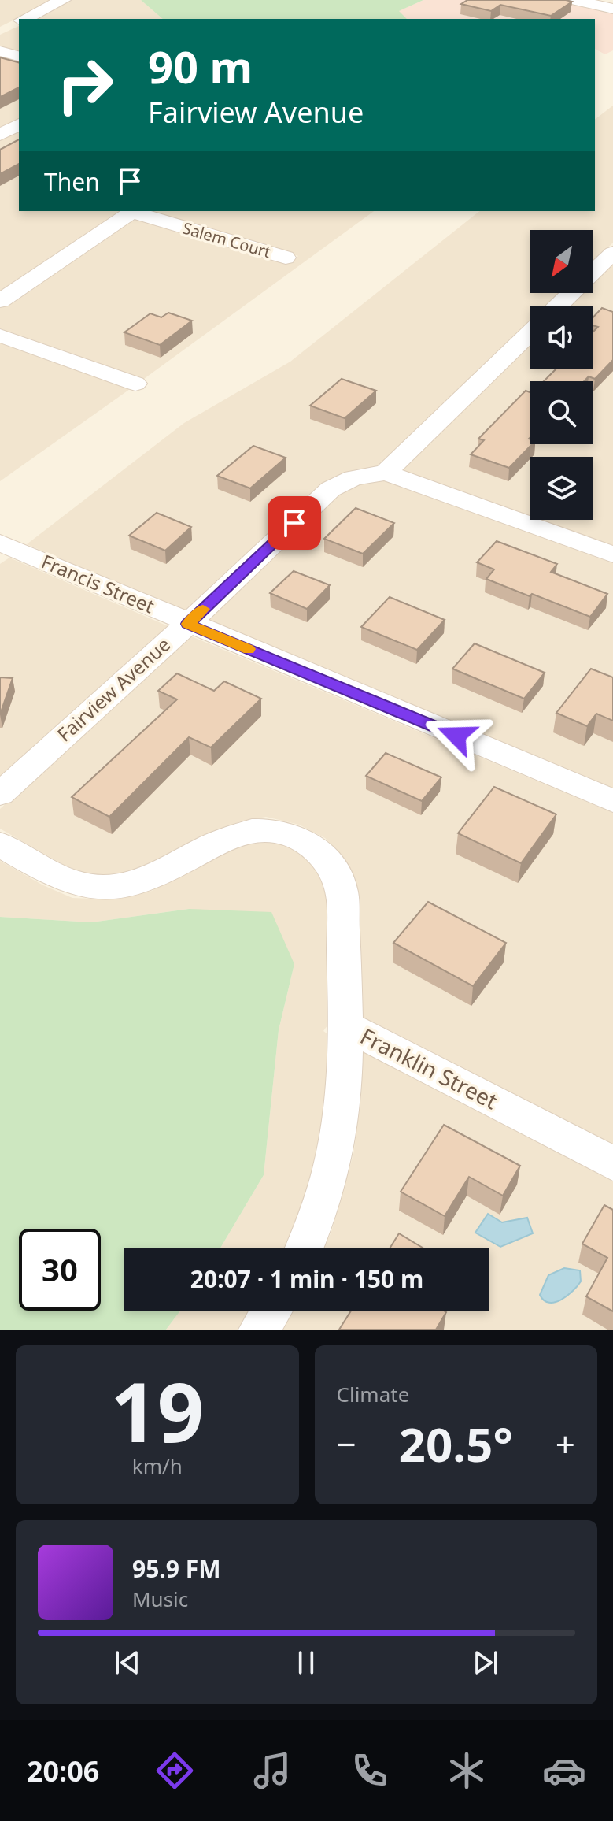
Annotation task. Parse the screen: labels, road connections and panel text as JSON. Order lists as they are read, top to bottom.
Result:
{
  "streets": {
    "street": [
      "Salem Court",
      "Francis Street",
      "Fairview Avenue",
      "Franklin Street"
    ]
  },
  "crossings": [
    ["Francis Street", "Fairview Avenue"]
  ],
  "north": "bottom left",
  "page": {
    "turn": ["90 m", "Fairview Avenue"],
    "then": "Then",
    "limit": "30",
    "trip": "20:07 · 1 min · 150 m",
    "tile": [
      ["19", "km/h"],
      "Climate"
    ],
    "heat": ["−", "20.5°", "+"],
    "song": ["95.9 FM", "Music"],
    "tabs": "20:06"
  }
}
